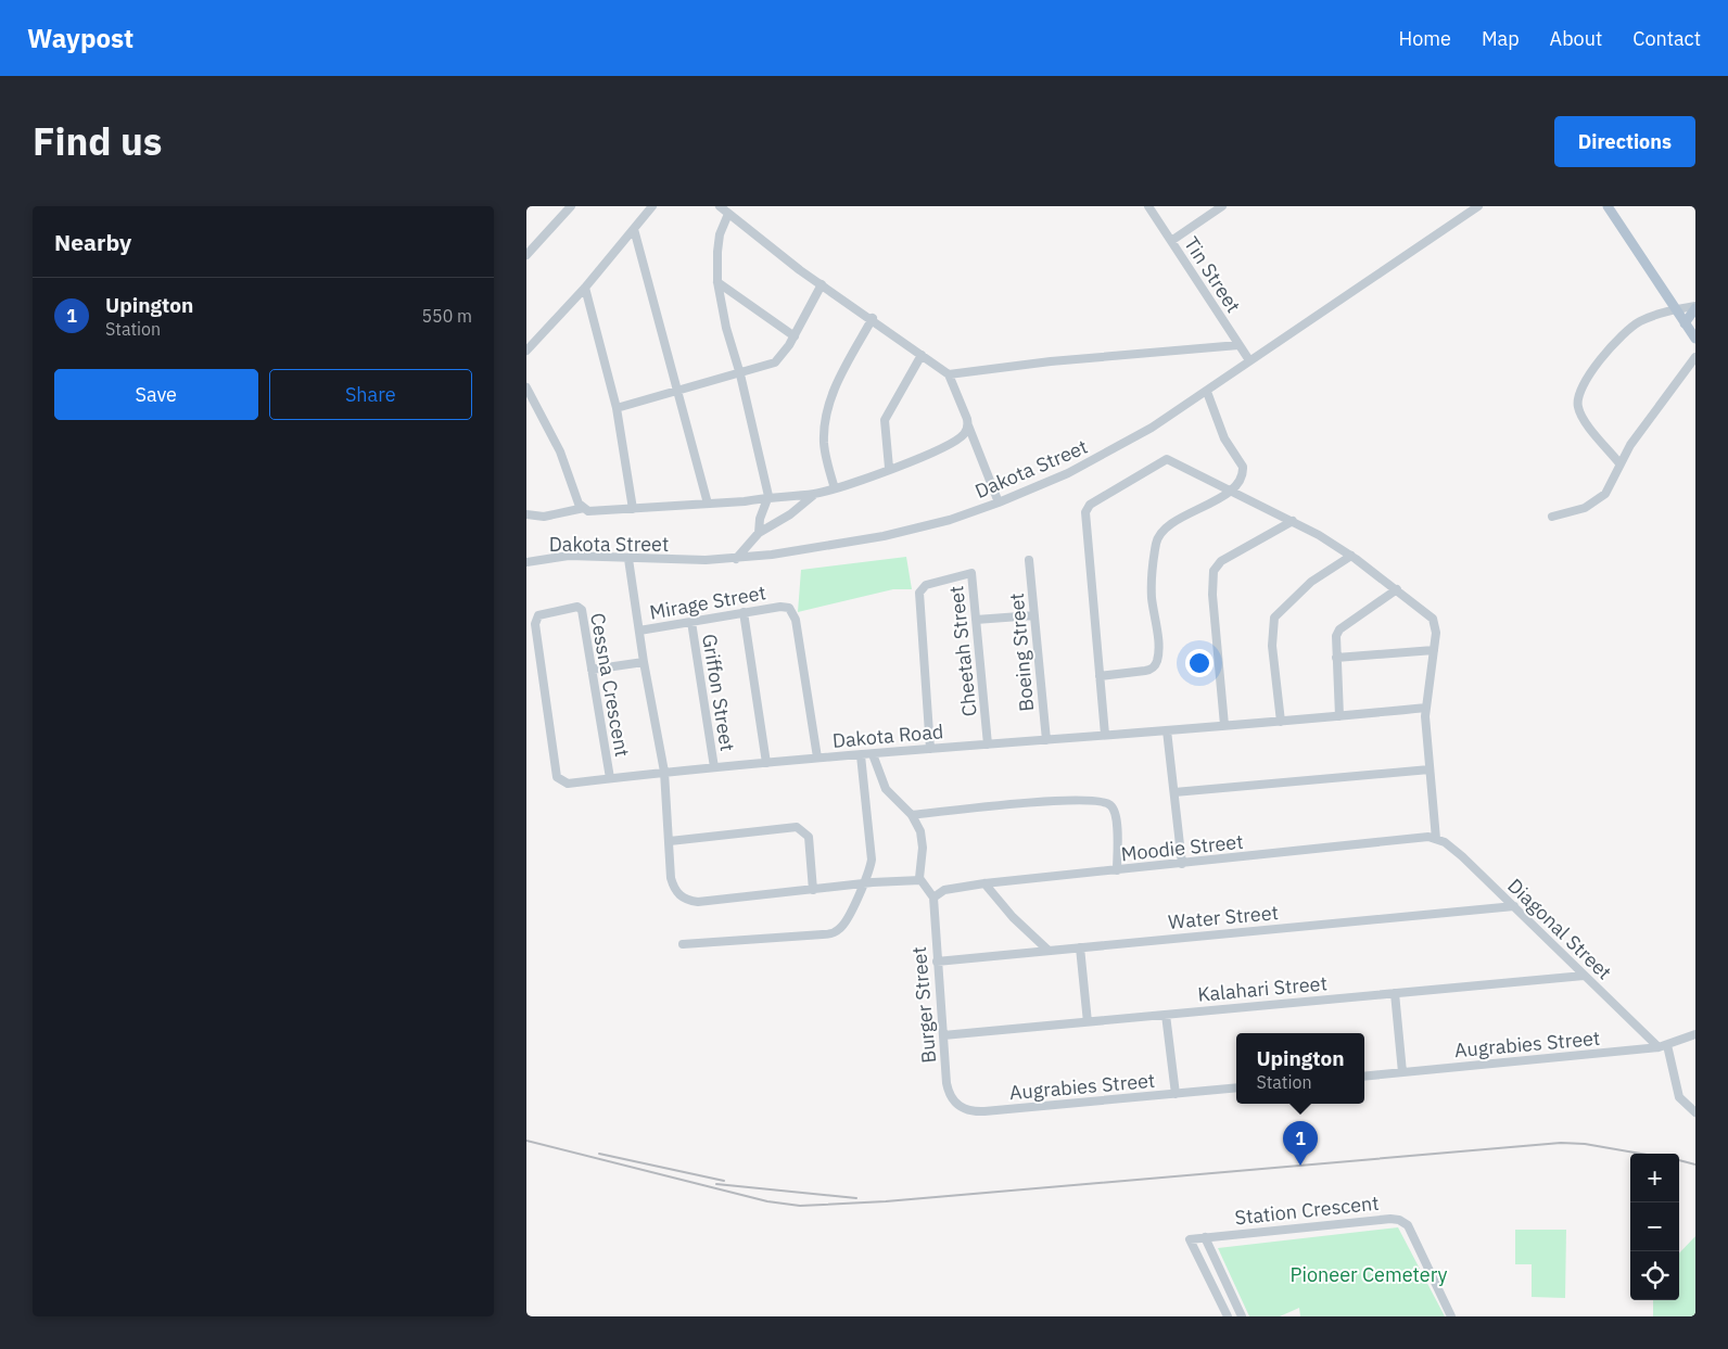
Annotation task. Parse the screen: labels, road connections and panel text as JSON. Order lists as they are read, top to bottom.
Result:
{
  "streets": {
    "street": [
      "Tin Street",
      "Dakota Street",
      "Mirage Street",
      "Cheetah Street",
      "Boeing Street",
      "Cessna Crescent",
      "Griffon Street",
      "Dakota Road",
      "Moodie Street",
      "Water Street",
      "Diagonal Street",
      "Kalahari Street",
      "Burger Street",
      "Augrabies Street",
      "Station Crescent"
    ]
  },
  "crossings": [
    ["Tin Street", "Dakota Street"],
    ["Mirage Street", "Griffon Street"],
    ["Mirage Street", "Dakota Road"],
    ["Cheetah Street", "Dakota Road"],
    ["Boeing Street", "Dakota Road"],
    ["Cessna Crescent", "Dakota Road"],
    ["Griffon Street", "Dakota Road"],
    ["Moodie Street", "Diagonal Street"],
    ["Moodie Street", "Burger Street"],
    ["Water Street", "Diagonal Street"],
    ["Water Street", "Burger Street"],
    ["Diagonal Street", "Kalahari Street"],
    ["Diagonal Street", "Augrabies Street"],
    ["Kalahari Street", "Burger Street"],
    ["Burger Street", "Augrabies Street"]
  ],
  "parks": ["Pioneer Cemetery"],
  "page": {
    "header": "Waypost",
    "nav": [
      "Home",
      "Map",
      "About",
      "Contact"
    ],
    "title": "Find us",
    "buttons": [
      "Directions",
      ["Save", "Share"]
    ],
    "heading": "Nearby",
    "list": [
      {
        "mark": "1",
        "name": "Upington",
        "note": "Station",
        "value": "550 m"
      }
    ],
    "popup": ["Upington", "Station"],
    "pins": "1",
    "map_buttons": ["+", "−"]
  }
}
